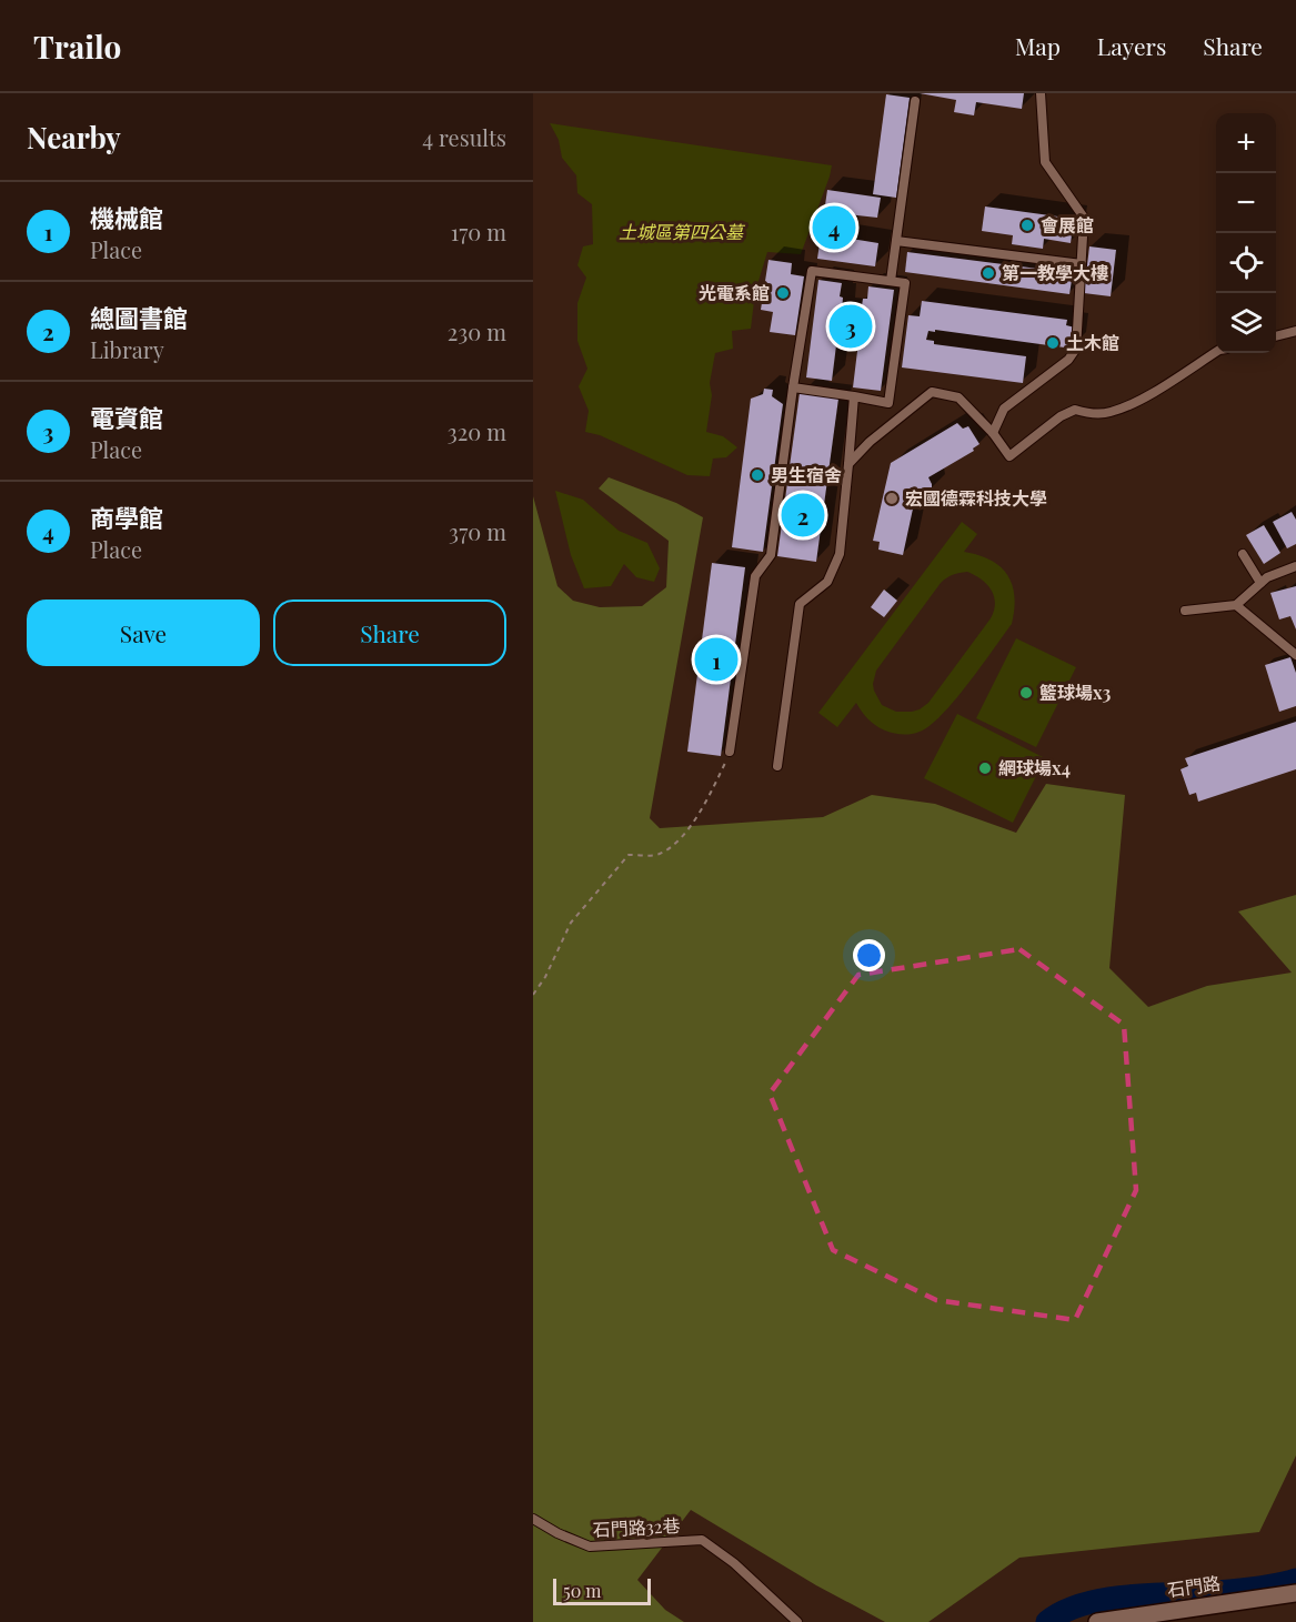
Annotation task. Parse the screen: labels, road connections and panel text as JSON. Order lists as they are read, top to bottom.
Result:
{
  "streets": {
    "street": ["石門路"],
    "lane": ["石門路32巷"]
  },
  "parks": ["土城區第四公墓"],
  "places": [
    "會展館",
    "第一教學大樓",
    "光電系館",
    "土木館",
    "男生宿舍",
    "宏國德霖科技大學",
    "籃球場x3",
    "網球場x4"
  ],
  "scale_bar": "50 m",
  "page": {
    "header": "Trailo",
    "nav": ["Map", "Layers", "Share"],
    "heading": ["Nearby", "4 results"],
    "map_buttons": ["+", "−"],
    "list": [
      {
        "mark": "1",
        "name": "機械館",
        "note": "Place",
        "value": "170 m"
      },
      {
        "mark": "2",
        "name": "總圖書館",
        "note": "Library",
        "value": "230 m"
      },
      {
        "mark": "3",
        "name": "電資館",
        "note": "Place",
        "value": "320 m"
      },
      {
        "mark": "4",
        "name": "商學館",
        "note": "Place",
        "value": "370 m"
      }
    ],
    "pins": [
      "4",
      "3",
      "2",
      "1"
    ],
    "buttons": ["Save", "Share"],
    "scale": "50 m"
  }
}
